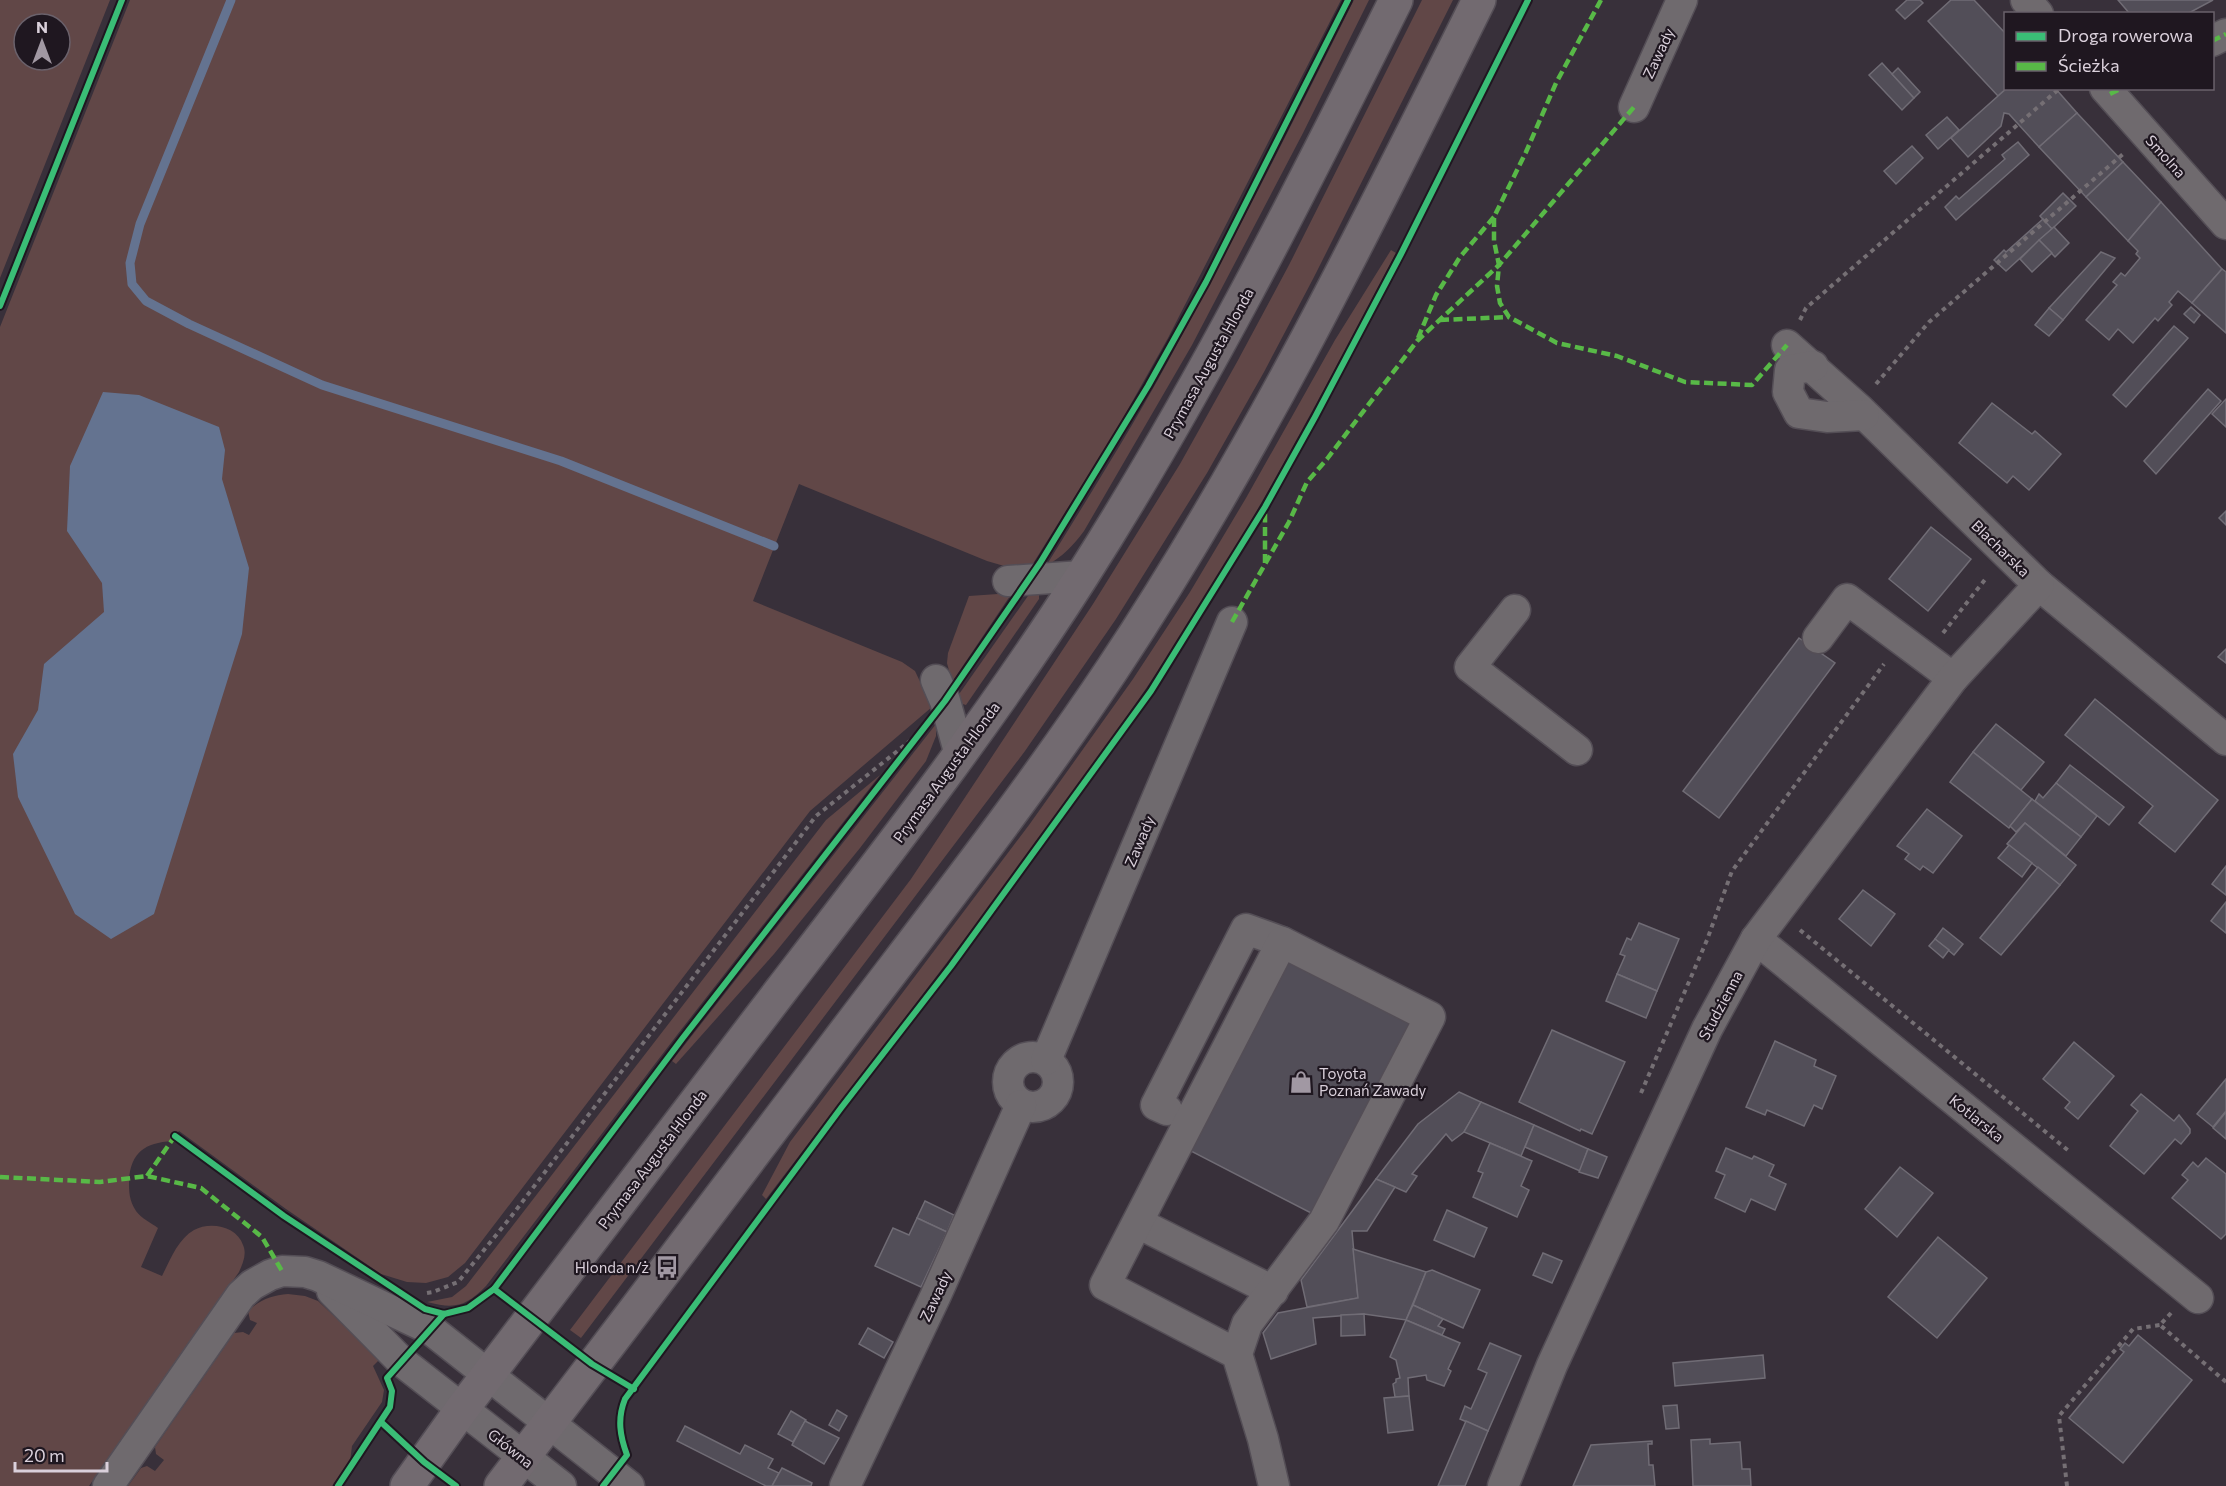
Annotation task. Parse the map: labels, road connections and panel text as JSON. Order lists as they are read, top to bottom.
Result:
{
  "streets": {
    "main road": ["Prymasa Augusta Hlonda"],
    "street": [
      "Zawady",
      "Smolna",
      "Blacharska",
      "Studzienna",
      "Kotlarska",
      "Główna"
    ]
  },
  "crossings": [
    ["Prymasa Augusta Hlonda", "Główna"],
    ["Blacharska", "Studzienna"],
    ["Studzienna", "Kotlarska"]
  ],
  "places": {
    "shop": ["Toyota Poznań Zawady"],
    "bus stop": ["Hlonda n/ż"]
  },
  "legend": ["Droga rowerowa", "Ścieżka"],
  "scale_bar": "20 m",
  "north": "top"
}
